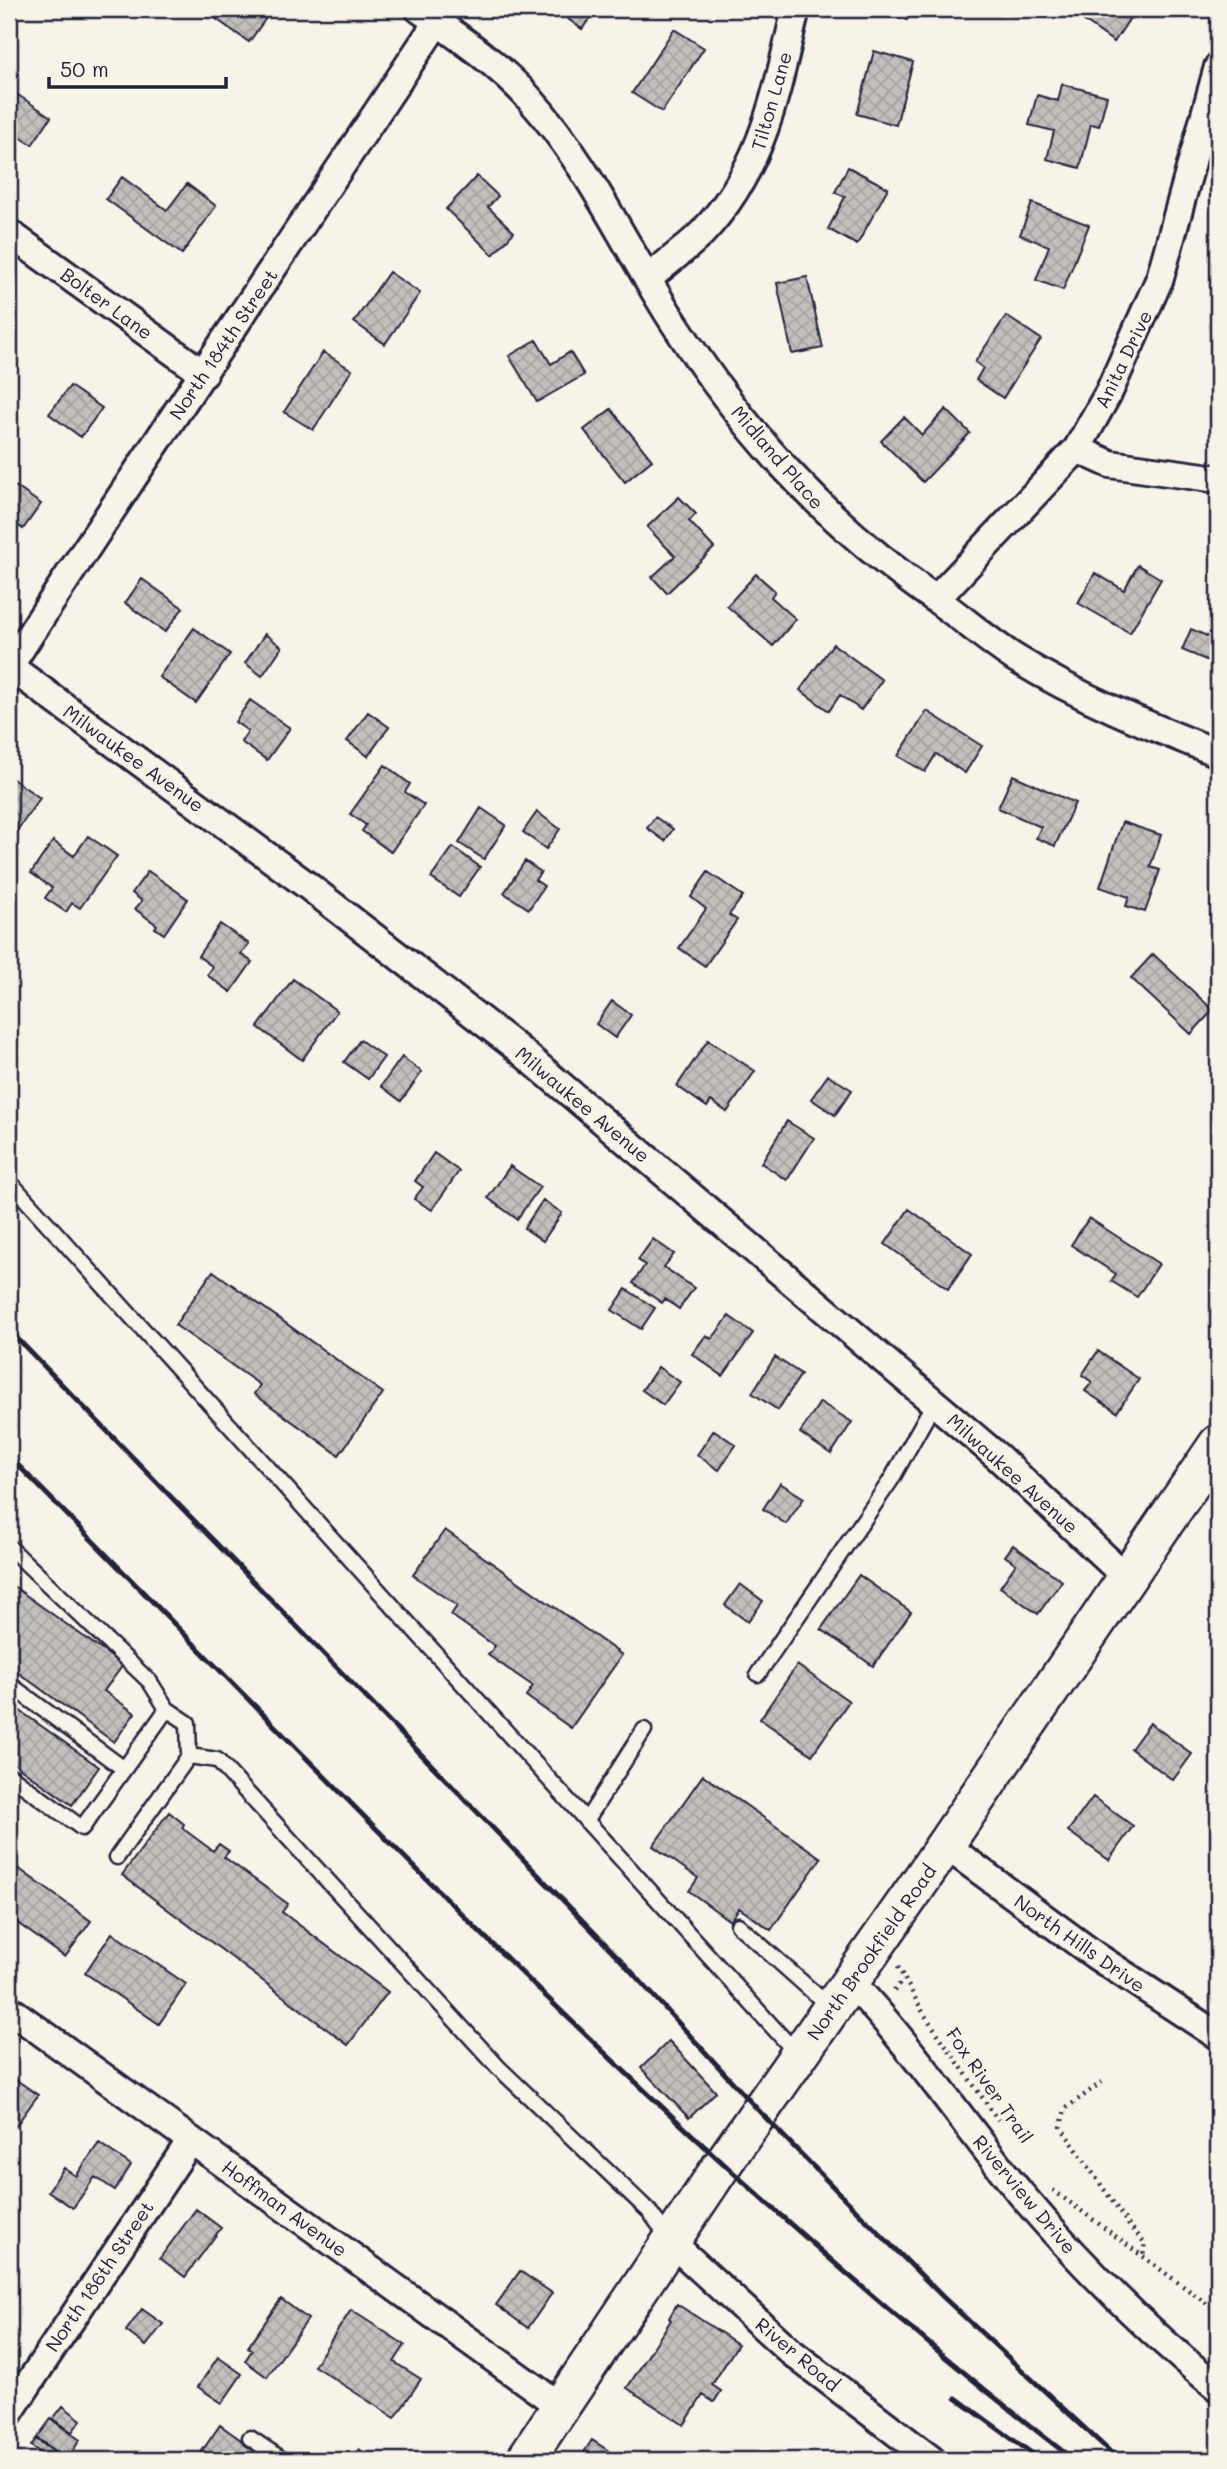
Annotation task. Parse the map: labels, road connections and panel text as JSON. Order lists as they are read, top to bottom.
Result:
{
  "streets": {
    "street": [
      "Tilton Lane",
      "Bolter Lane",
      "North 184th Street",
      "Anita Drive",
      "Midland Place",
      "Milwaukee Avenue",
      "North Hills Drive",
      "North Brookfield Road",
      "Riverview Drive",
      "Hoffman Avenue",
      "North 186th Street",
      "River Road"
    ],
    "path": ["Fox River Trail"]
  },
  "crossings": [
    ["Tilton Lane", "Midland Place"],
    ["Bolter Lane", "North 184th Street"],
    ["North 184th Street", "Midland Place"],
    ["North 184th Street", "Milwaukee Avenue"],
    ["Anita Drive", "Midland Place"],
    ["Milwaukee Avenue", "North Brookfield Road"],
    ["North Hills Drive", "North Brookfield Road"],
    ["North Brookfield Road", "Riverview Drive"],
    ["North Brookfield Road", "Hoffman Avenue"],
    ["North Brookfield Road", "River Road"],
    ["Hoffman Avenue", "North 186th Street"]
  ],
  "scale_bar": "50 m"
}
